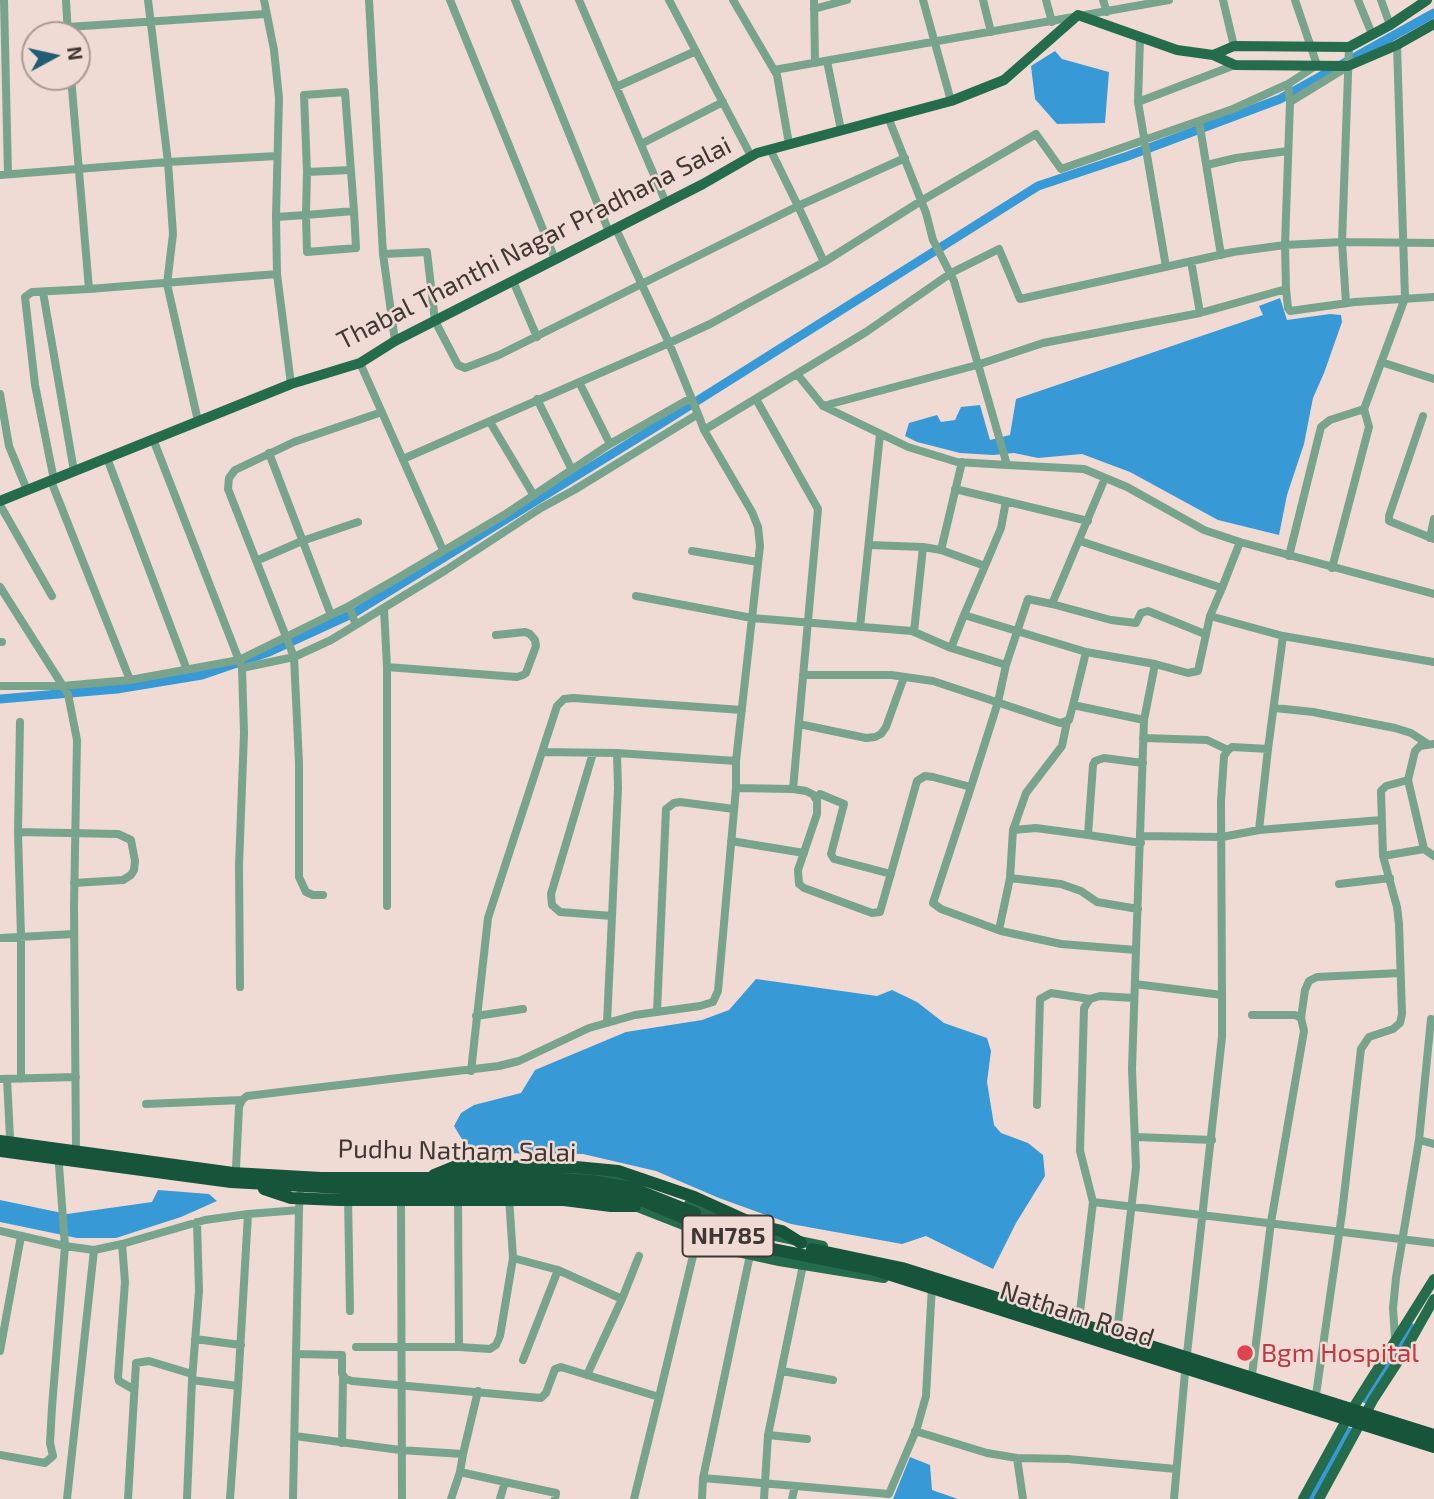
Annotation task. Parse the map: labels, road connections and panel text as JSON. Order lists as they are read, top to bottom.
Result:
{
  "streets": {
    "highway": ["NH785"],
    "main road": ["Thabal Thanthi Nagar Pradhana Salai", "Pudhu Natham Salai", "Natham Road"]
  },
  "crossings": [
    ["Pudhu Natham Salai", "NH785"],
    ["Pudhu Natham Salai", "Natham Road"],
    ["NH785", "Natham Road"]
  ],
  "places": ["Bgm Hospital"],
  "north": "right"
}
